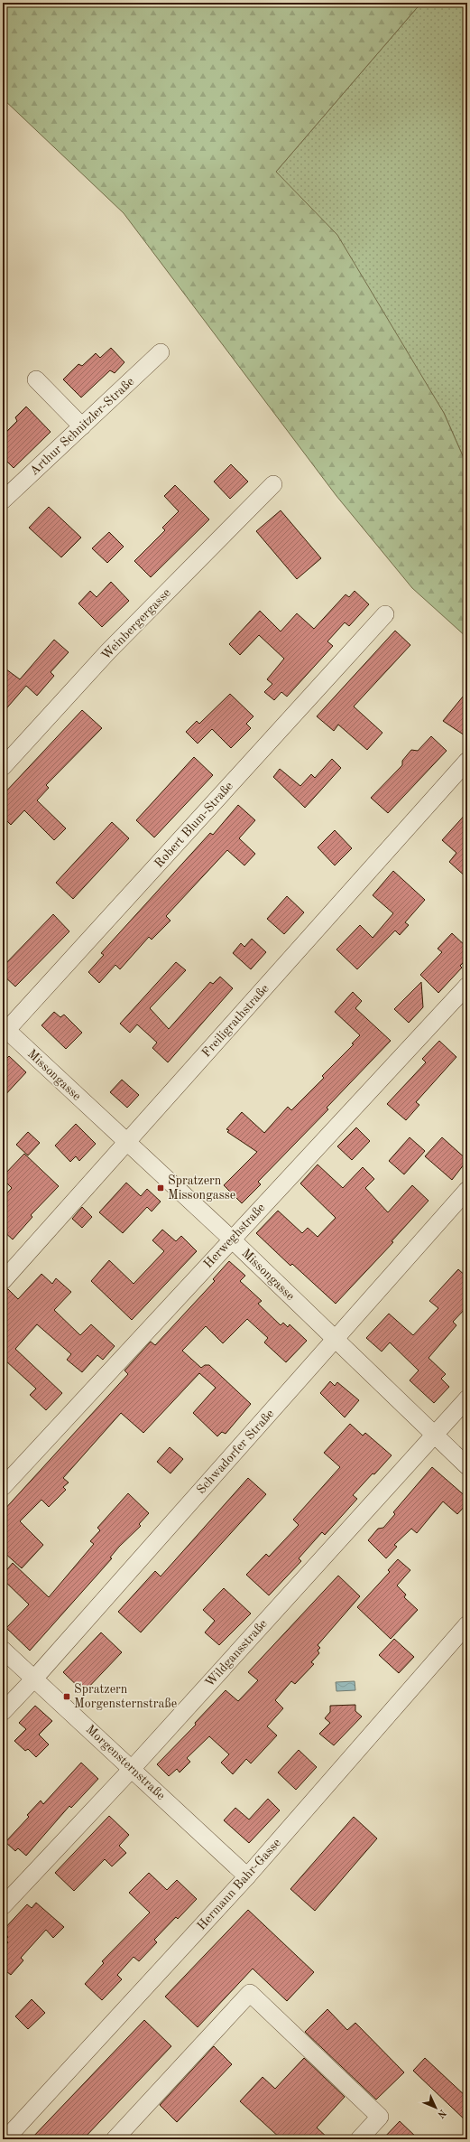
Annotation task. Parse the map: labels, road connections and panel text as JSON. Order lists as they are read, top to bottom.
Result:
{
  "streets": {
    "street": [
      "Arthur Schnitzler-Straße",
      "Weinbergergasse",
      "Robert Blum-Straße",
      "Freiligrathstraße",
      "Missongasse",
      "Herweghstraße",
      "Schwadorfer Straße",
      "Wildgansstraße",
      "Morgensternstraße",
      "Hermann Bahr-Gasse"
    ]
  },
  "crossings": [
    ["Robert Blum-Straße", "Missongasse"],
    ["Freiligrathstraße", "Missongasse"],
    ["Missongasse", "Herweghstraße"],
    ["Missongasse", "Schwadorfer Straße"],
    ["Missongasse", "Wildgansstraße"],
    ["Schwadorfer Straße", "Morgensternstraße"],
    ["Wildgansstraße", "Morgensternstraße"],
    ["Morgensternstraße", "Hermann Bahr-Gasse"]
  ],
  "places": {
    "transit": ["Spratzern Missongasse", "Spratzern Morgensternstraße"]
  },
  "north": "bottom right"
}
